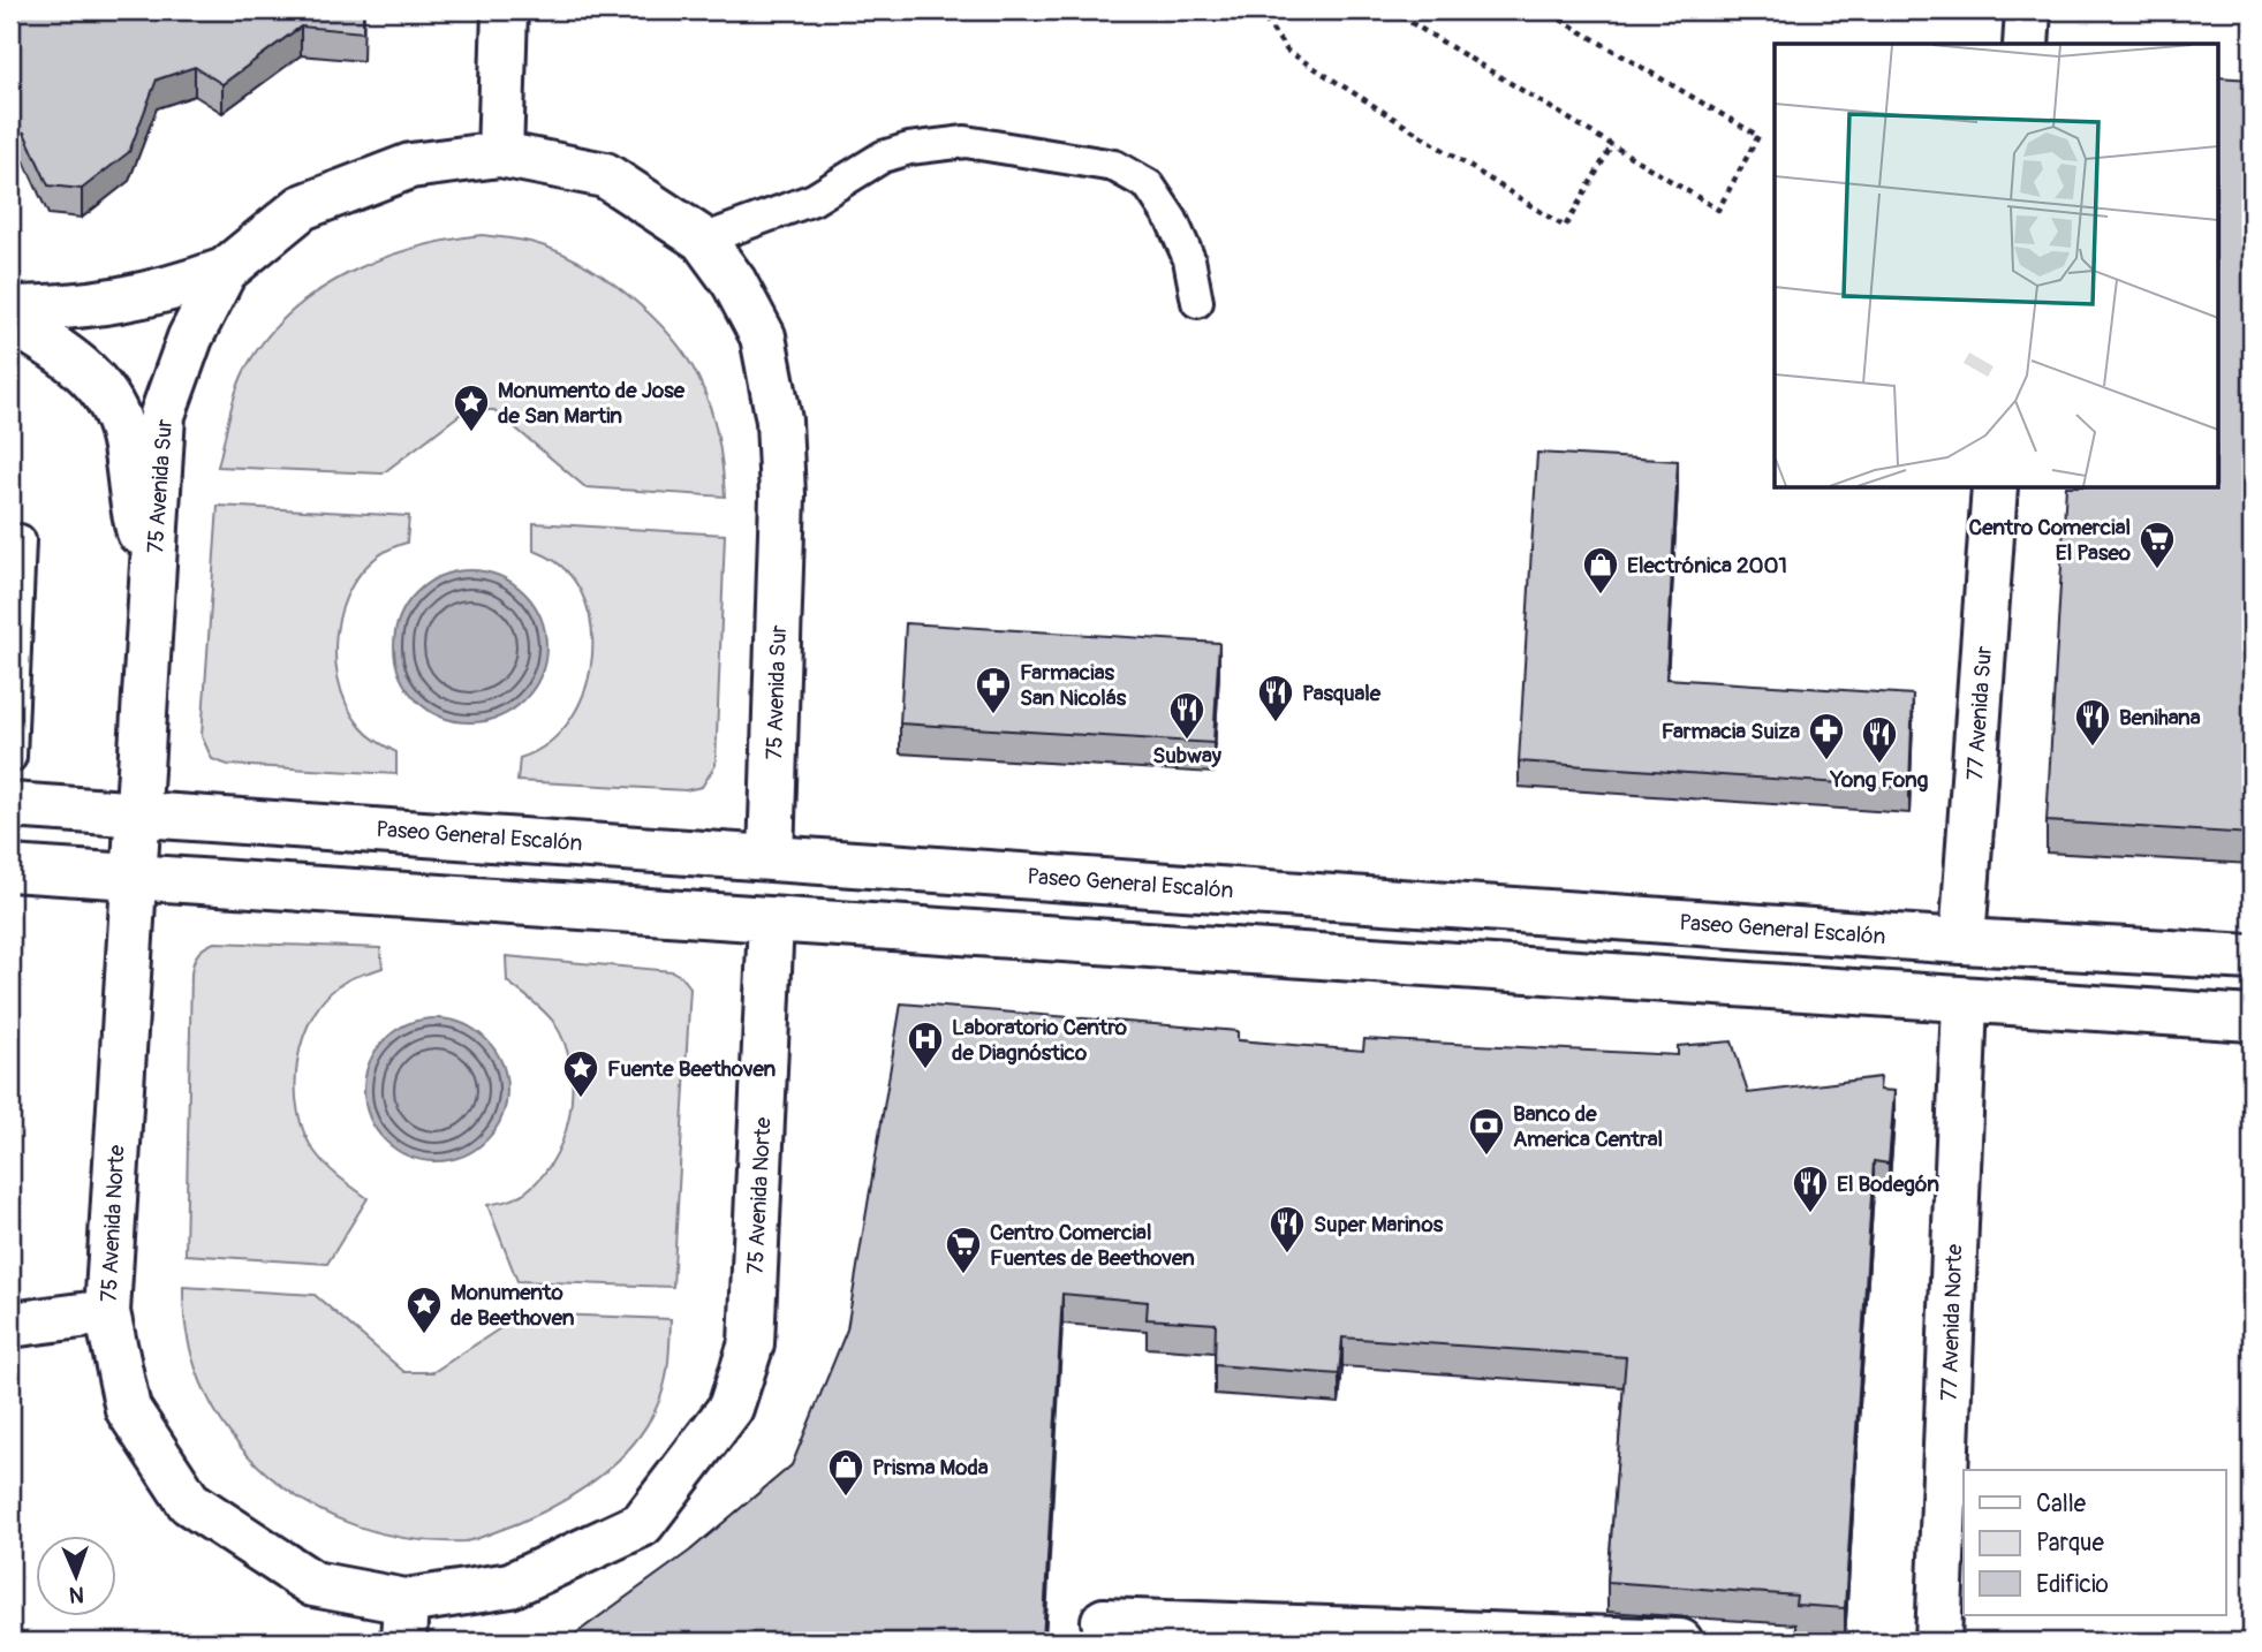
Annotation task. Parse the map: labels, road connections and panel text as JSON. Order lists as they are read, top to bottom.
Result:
{
  "streets": {
    "main road": [
      "75 Avenida Sur",
      "77 Avenida Sur",
      "Paseo General Escalón",
      "75 Avenida Norte",
      "77 Avenida Norte"
    ]
  },
  "crossings": [
    ["75 Avenida Sur", "Paseo General Escalón"],
    ["75 Avenida Sur", "75 Avenida Norte"],
    ["77 Avenida Sur", "Paseo General Escalón"]
  ],
  "places": {
    "place": ["Monumento de Jose de San Martin", "Fuente Beethoven", "Monumento de Beethoven"],
    "supermarket": ["Centro Comercial El Paseo", "Centro Comercial Fuentes de Beethoven"],
    "shop": ["Electrónica 2001", "Prisma Moda"],
    "pharmacy": ["Farmacias San Nicolás", "Farmacia Suiza"],
    "restaurant": [
      "Pasquale",
      "Subway",
      "Benihana",
      "Yong Fong",
      "El Bodegón",
      "Super Marinos"
    ],
    "hospital": ["Laboratorio Centro de Diagnóstico"],
    "bank": ["Banco de America Central"]
  },
  "legend": ["Calle", "Parque", "Edificio"],
  "north": "bottom"
}
